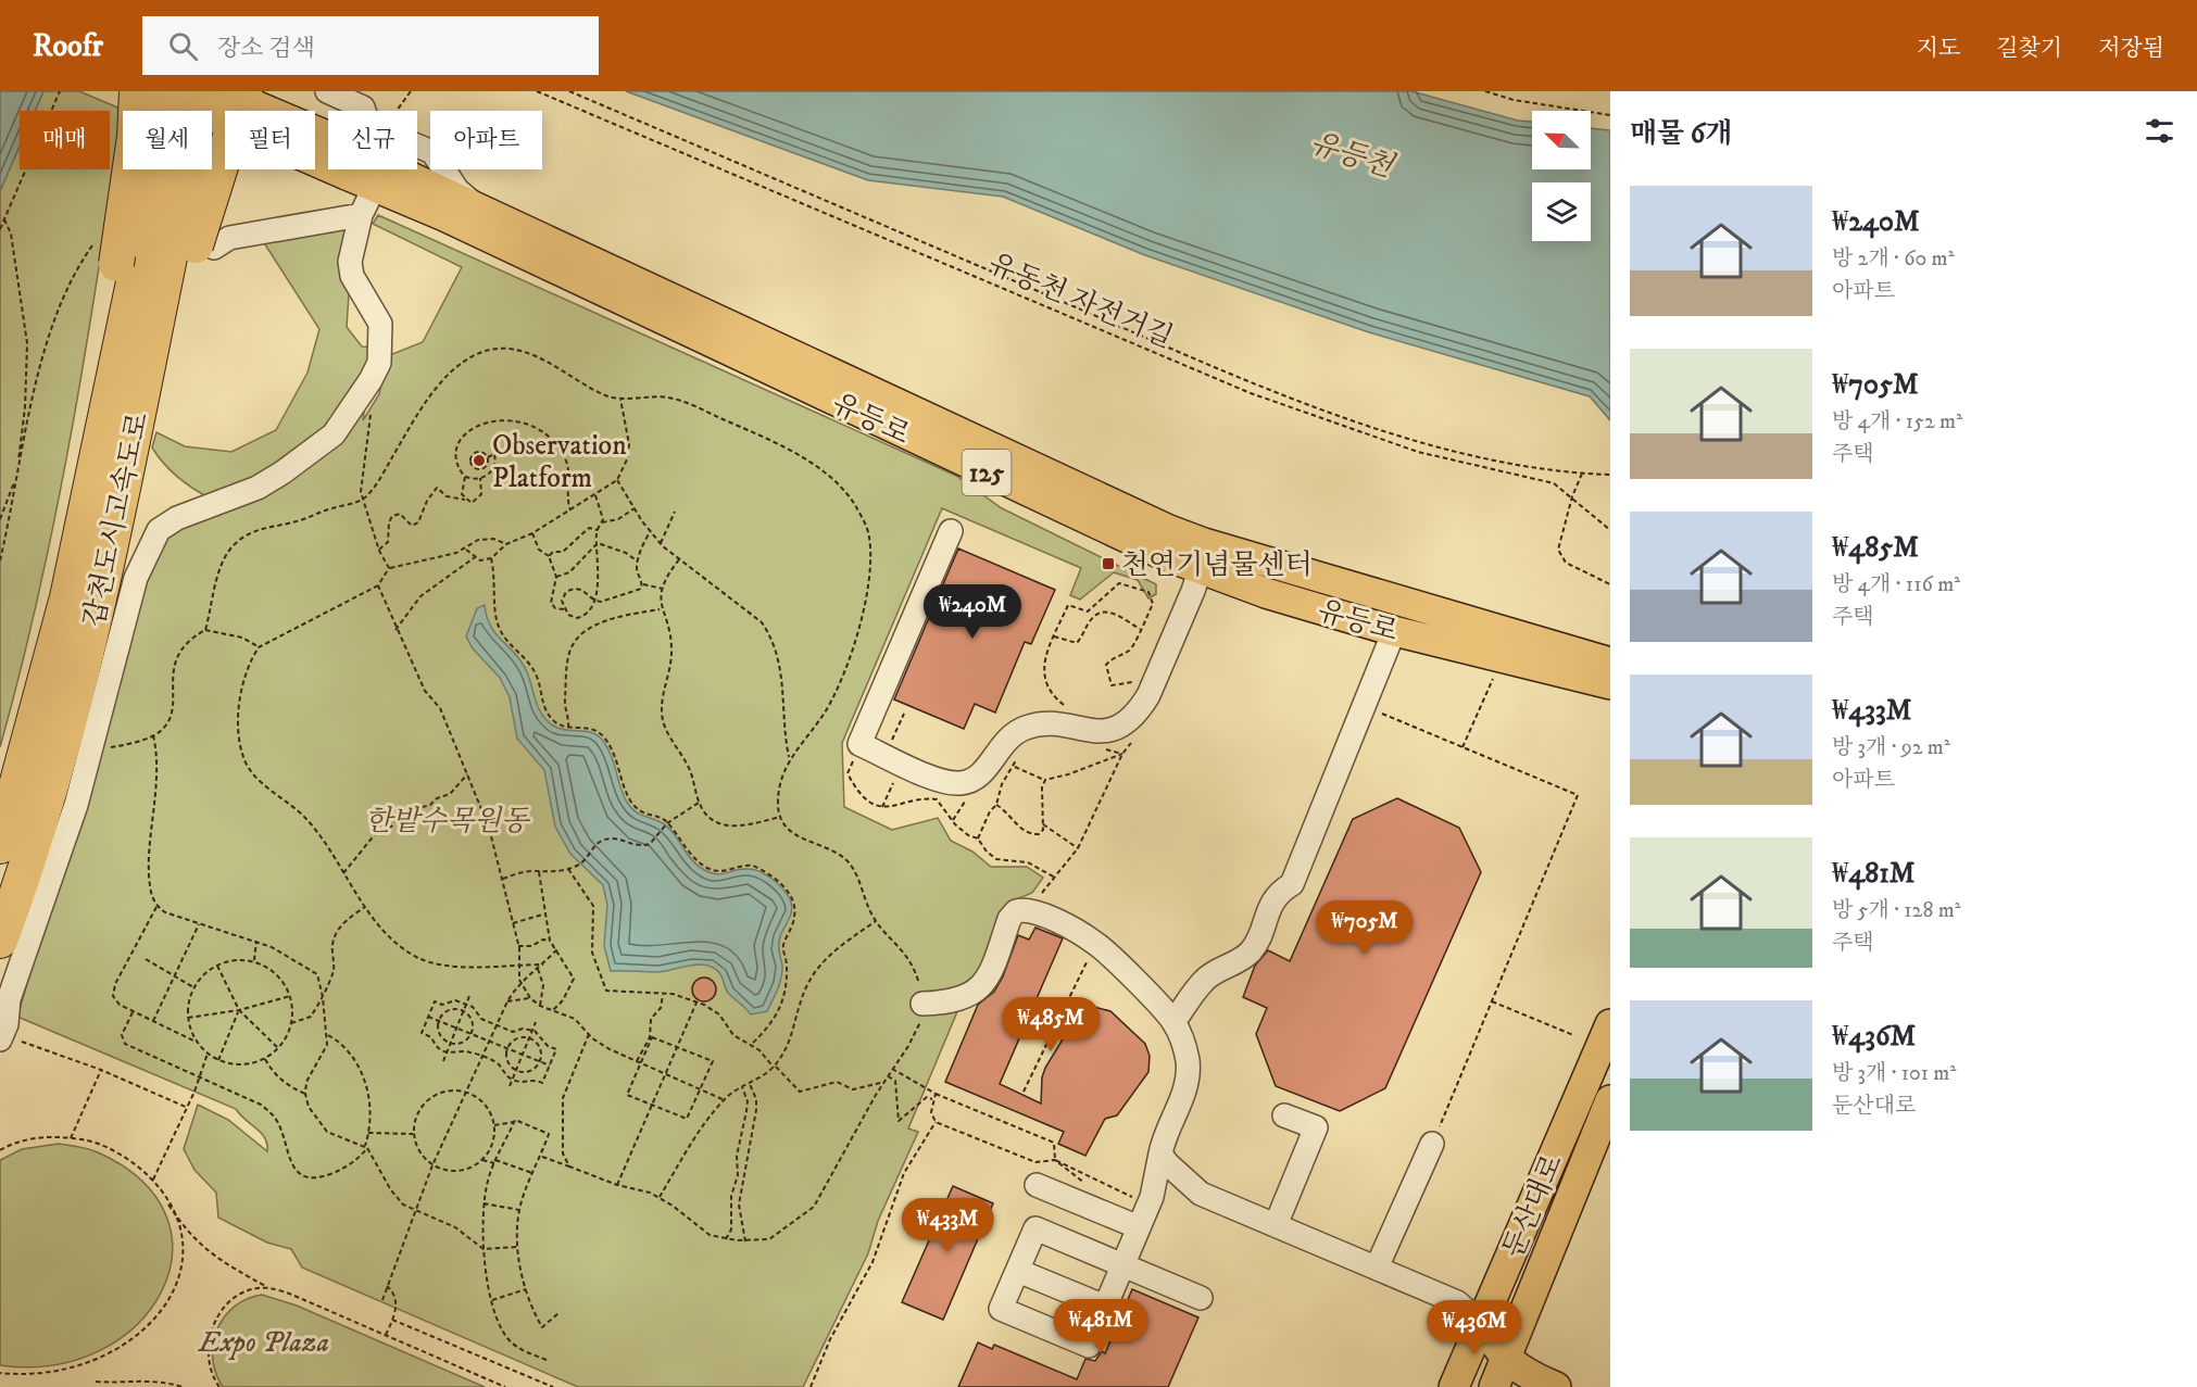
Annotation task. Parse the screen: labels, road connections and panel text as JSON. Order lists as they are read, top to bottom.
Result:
{
  "streets": {
    "highway": ["갑천도시고속도로"],
    "main road": ["유등로", "125", "둔산대로"],
    "path": ["유동천 자전거길"]
  },
  "water": ["유등천"],
  "parks": ["한밭수목원동", "Expo Plaza"],
  "places": {
    "other": ["Observation Platform"],
    "transit": ["천연기념물센터"]
  },
  "north": "top left",
  "page": {
    "header": "Roofr",
    "search": "장소 검색",
    "nav": ["지도", "길찾기", "저장됨"],
    "heading": "매물 6개",
    "chip": [
      "매매",
      "월세",
      "필터",
      "신규",
      "아파트"
    ],
    "list": [
      {
        "name": "₩240M",
        "note": "방 2개 · 60 m² · 아파트"
      },
      {
        "name": "₩705M",
        "note": "방 4개 · 152 m² · 주택"
      },
      {
        "name": "₩485M",
        "note": "방 4개 · 116 m² · 주택"
      },
      {
        "name": "₩433M",
        "note": "방 3개 · 92 m² · 아파트"
      },
      {
        "name": "₩481M",
        "note": "방 5개 · 128 m² · 주택"
      },
      {
        "name": "₩436M",
        "note": "방 3개 · 101 m² · 둔산대로"
      }
    ],
    "price": [
      "₩240M",
      "₩705M",
      "₩485M",
      "₩433M",
      "₩481M",
      "₩436M"
    ]
  }
}
